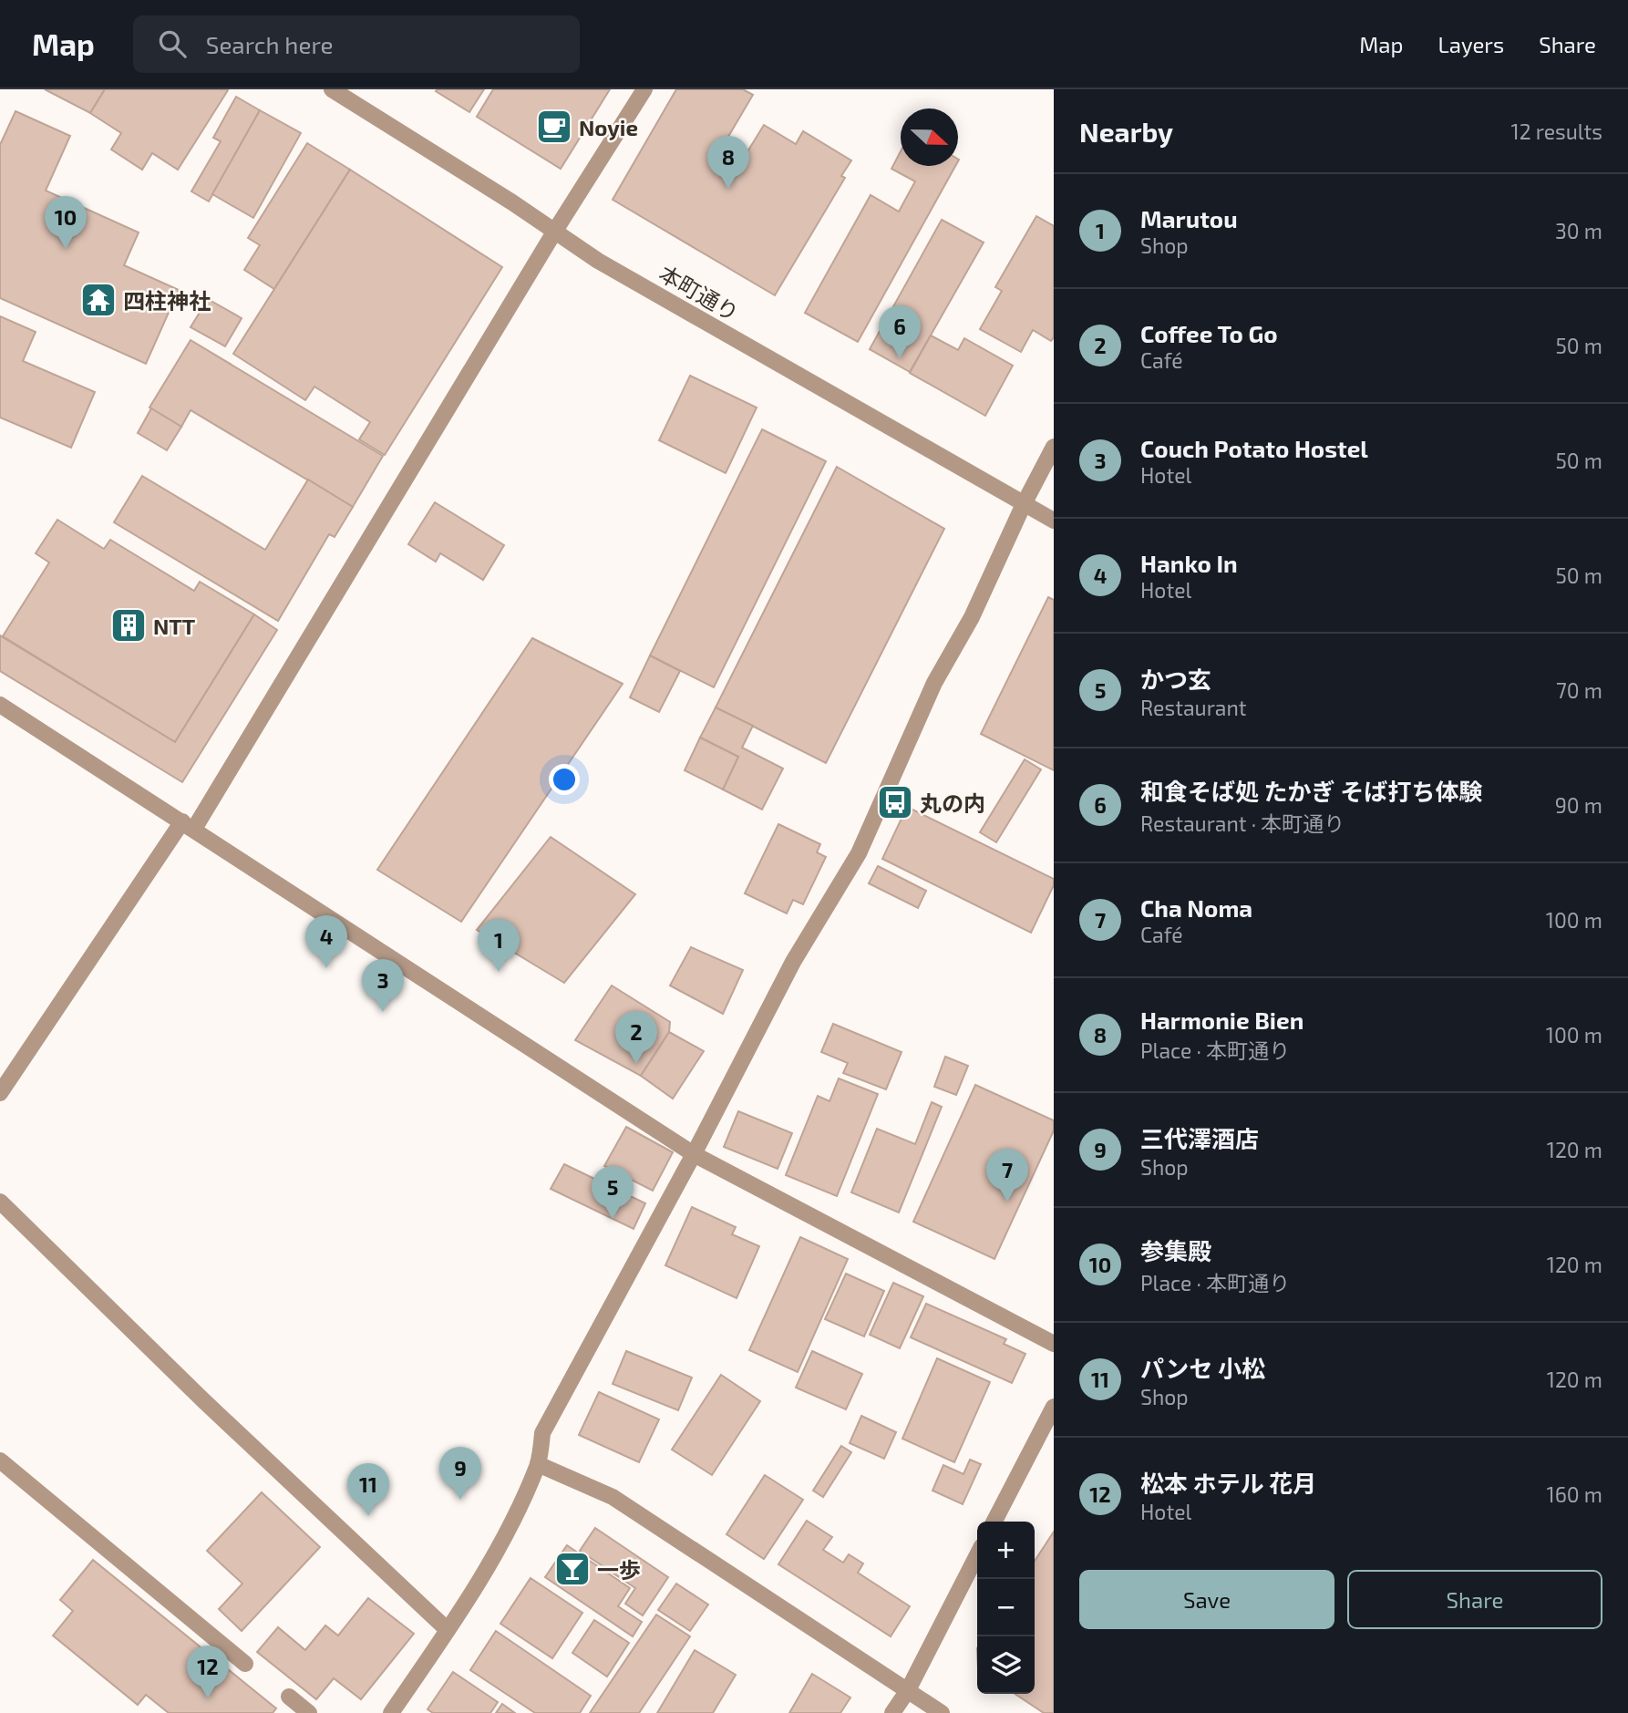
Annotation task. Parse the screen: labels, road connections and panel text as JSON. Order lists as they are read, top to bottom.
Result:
{
  "streets": {
    "street": ["本町通り"]
  },
  "places": {
    "cafe": ["Noyie"],
    "temple": ["四柱神社"],
    "building": ["NTT"],
    "bus stop": ["丸の内"],
    "bar": ["一歩"]
  },
  "north": "right",
  "page": {
    "header": "Map",
    "search": "Search here",
    "nav": ["Map", "Layers", "Share"],
    "heading": ["Nearby", "12 results"],
    "pins": [
      "8",
      "10",
      "6",
      "4",
      "1",
      "3",
      "2",
      "7",
      "5",
      "9",
      "11",
      "12"
    ],
    "list": [
      {
        "mark": "1",
        "name": "Marutou",
        "note": "Shop",
        "value": "30 m"
      },
      {
        "mark": "2",
        "name": "Coffee To Go",
        "note": "Café",
        "value": "50 m"
      },
      {
        "mark": "3",
        "name": "Couch Potato Hostel",
        "note": "Hotel",
        "value": "50 m"
      },
      {
        "mark": "4",
        "name": "Hanko In",
        "note": "Hotel",
        "value": "50 m"
      },
      {
        "mark": "5",
        "name": "かつ玄",
        "note": "Restaurant",
        "value": "70 m"
      },
      {
        "mark": "6",
        "name": "和食そば処 たかぎ そば打ち体験",
        "note": "Restaurant · 本町通り",
        "value": "90 m"
      },
      {
        "mark": "7",
        "name": "Cha Noma",
        "note": "Café",
        "value": "100 m"
      },
      {
        "mark": "8",
        "name": "Harmonie Bien",
        "note": "Place · 本町通り",
        "value": "100 m"
      },
      {
        "mark": "9",
        "name": "三代澤酒店",
        "note": "Shop",
        "value": "120 m"
      },
      {
        "mark": "10",
        "name": "参集殿",
        "note": "Place · 本町通り",
        "value": "120 m"
      },
      {
        "mark": "11",
        "name": "パンセ 小松",
        "note": "Shop",
        "value": "120 m"
      },
      {
        "mark": "12",
        "name": "松本 ホテル 花月",
        "note": "Hotel",
        "value": "160 m"
      }
    ],
    "map_buttons": ["+", "−"],
    "buttons": ["Save", "Share"]
  }
}
